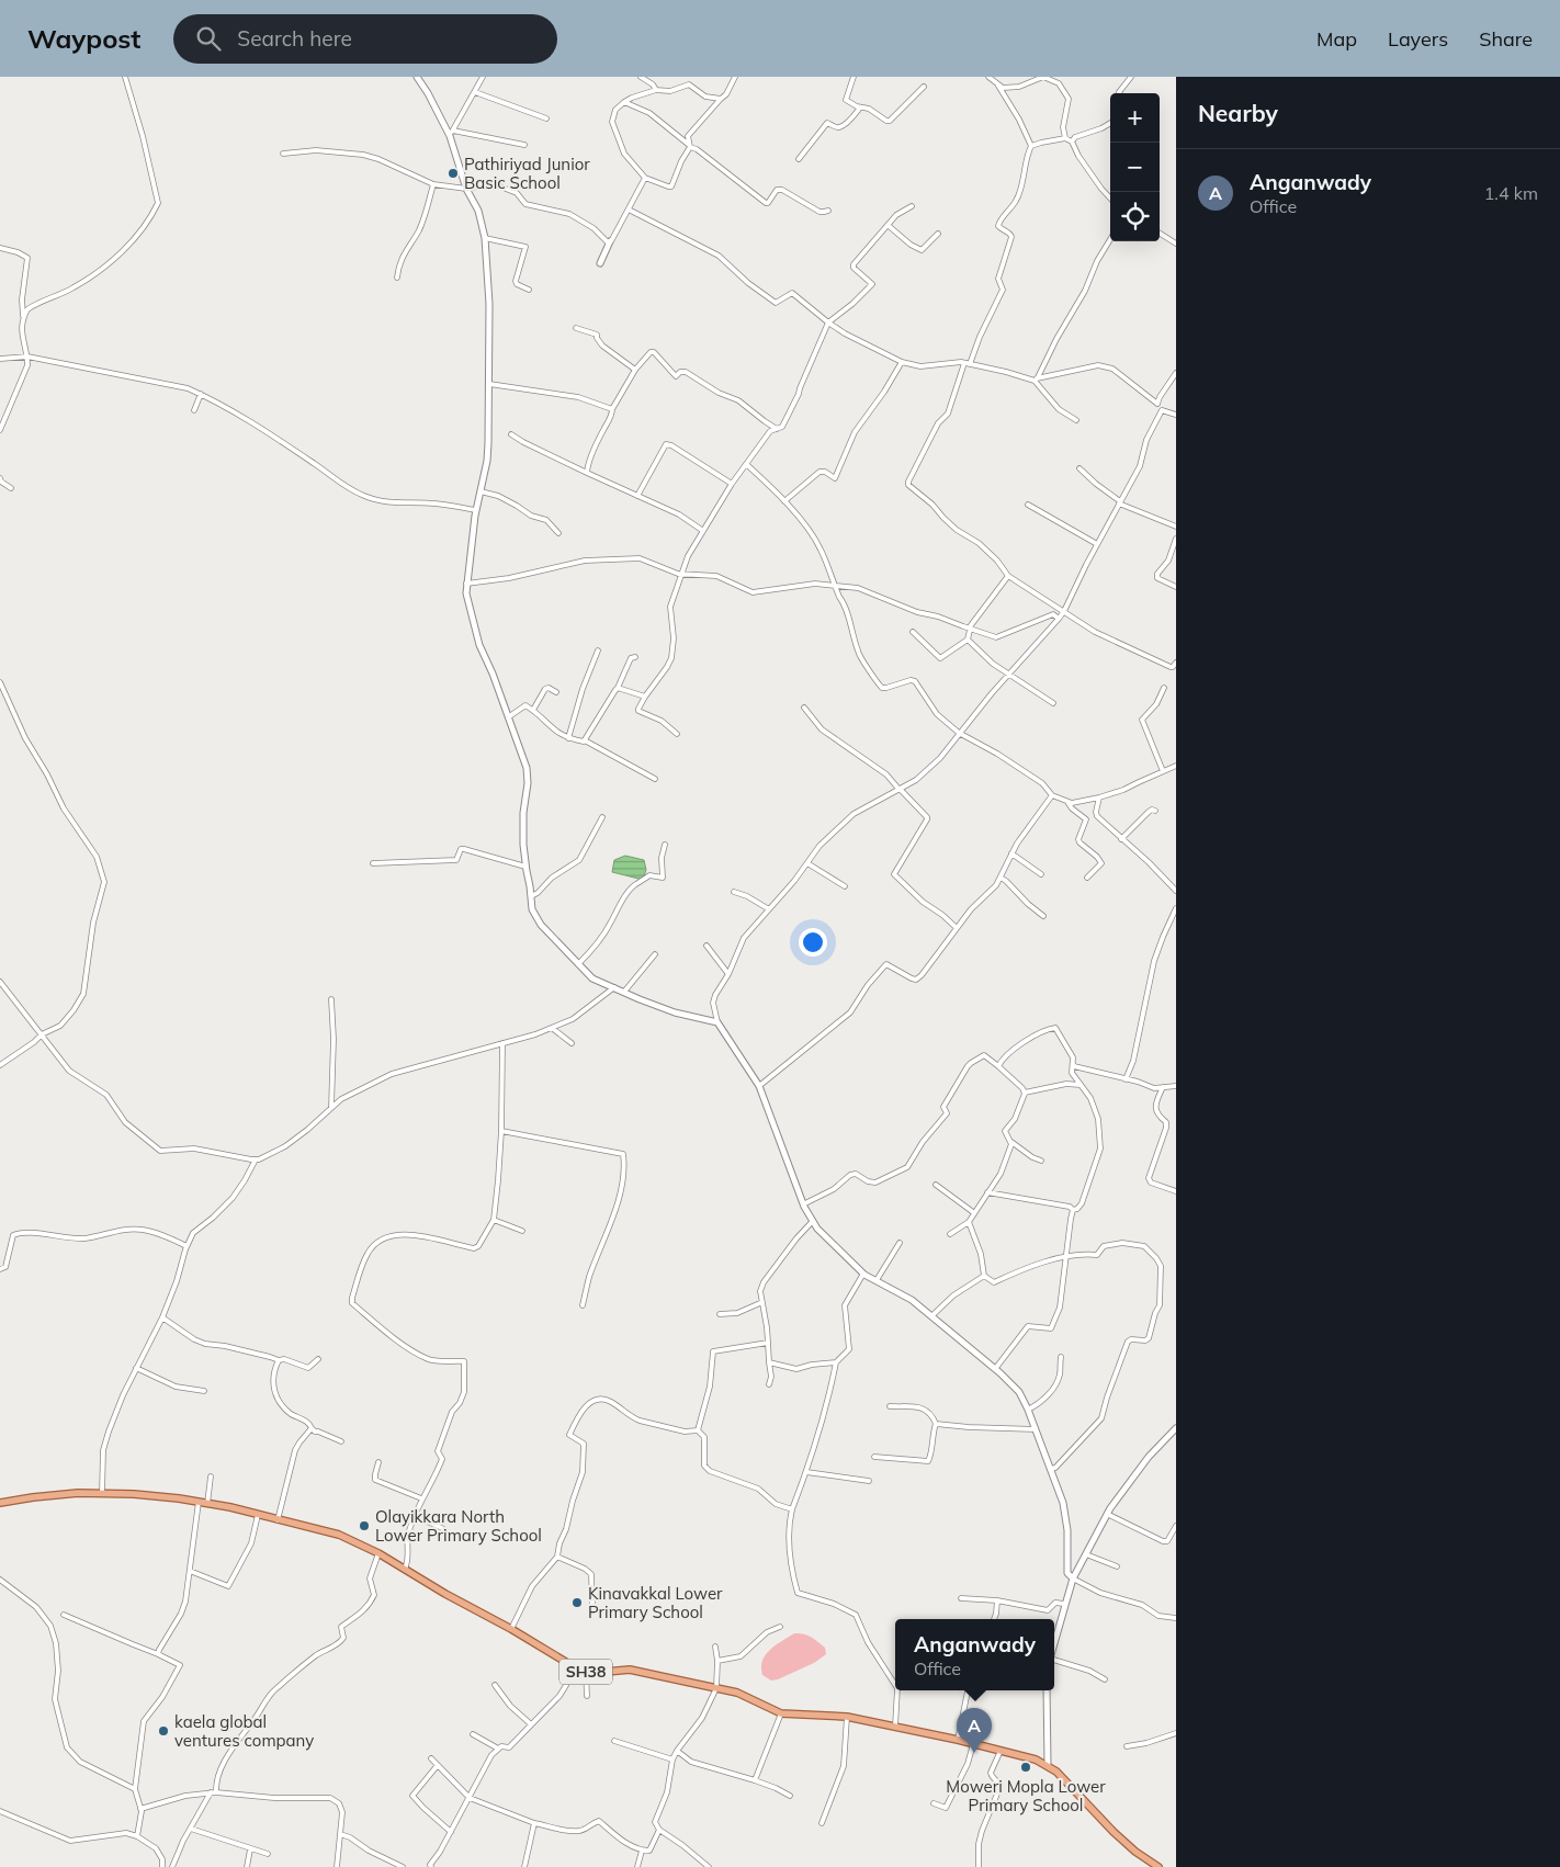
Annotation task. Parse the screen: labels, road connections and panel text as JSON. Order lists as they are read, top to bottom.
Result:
{
  "streets": {
    "main road": ["SH38"]
  },
  "places": [
    "Pathiriyad Junior Basic School",
    "Olayikkara North Lower Primary School",
    "Kinavakkal Lower Primary School",
    "kaela global ventures company",
    "Moweri Mopla Lower Primary School"
  ],
  "page": {
    "header": "Waypost",
    "search": "Search here",
    "nav": ["Map", "Layers", "Share"],
    "heading": "Nearby",
    "map_buttons": ["+", "−"],
    "list": [
      {
        "mark": "A",
        "name": "Anganwady",
        "note": "Office",
        "value": "1.4 km"
      }
    ],
    "popup": ["Anganwady", "Office"],
    "pins": "A"
  }
}
